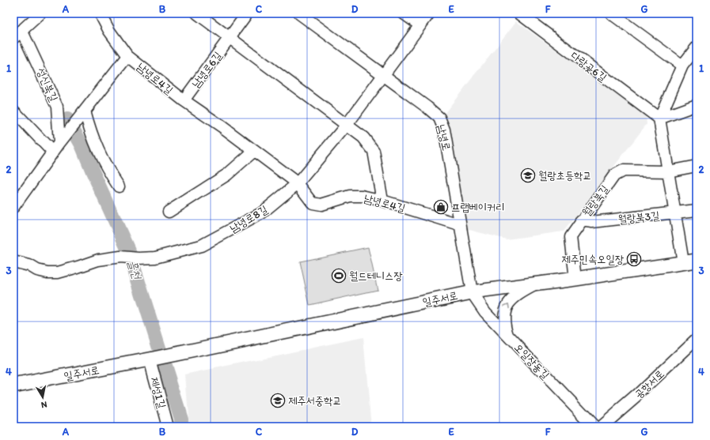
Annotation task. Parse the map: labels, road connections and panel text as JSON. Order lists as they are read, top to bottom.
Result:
{
  "streets": {
    "main road": ["일주서로"],
    "street": [
      "다랑곶6길",
      "남녕로6길",
      "남녕로4길",
      "성신북길",
      "남녕로",
      "월랑북길",
      "월랑북3길",
      "남녕로8길",
      "오일장동길",
      "공항서로",
      "제성1길"
    ]
  },
  "crossings": [
    ["남녕로6길", "남녕로4길"],
    ["남녕로4길", "남녕로"],
    ["남녕로4길", "남녕로8길"],
    ["남녕로", "남녕로8길"],
    ["남녕로", "일주서로"],
    ["남녕로", "오일장동길"],
    ["월랑북길", "월랑북3길"],
    ["월랑북길", "일주서로"],
    ["일주서로", "오일장동길"],
    ["일주서로", "제성1길"]
  ],
  "water": ["흘천"],
  "places": {
    "school or university": ["월랑초등학교", "제주서중학교"],
    "shop": ["프랩베이커리"],
    "bus stop": ["제주민속오일장"],
    "sports": ["월드테니스장"]
  },
  "north": "bottom",
  "grid": {
    "columns": [
      "A",
      "B",
      "C",
      "D",
      "E",
      "F",
      "G"
    ],
    "rows": [
      "1",
      "2",
      "3",
      "4"
    ]
  }
}
